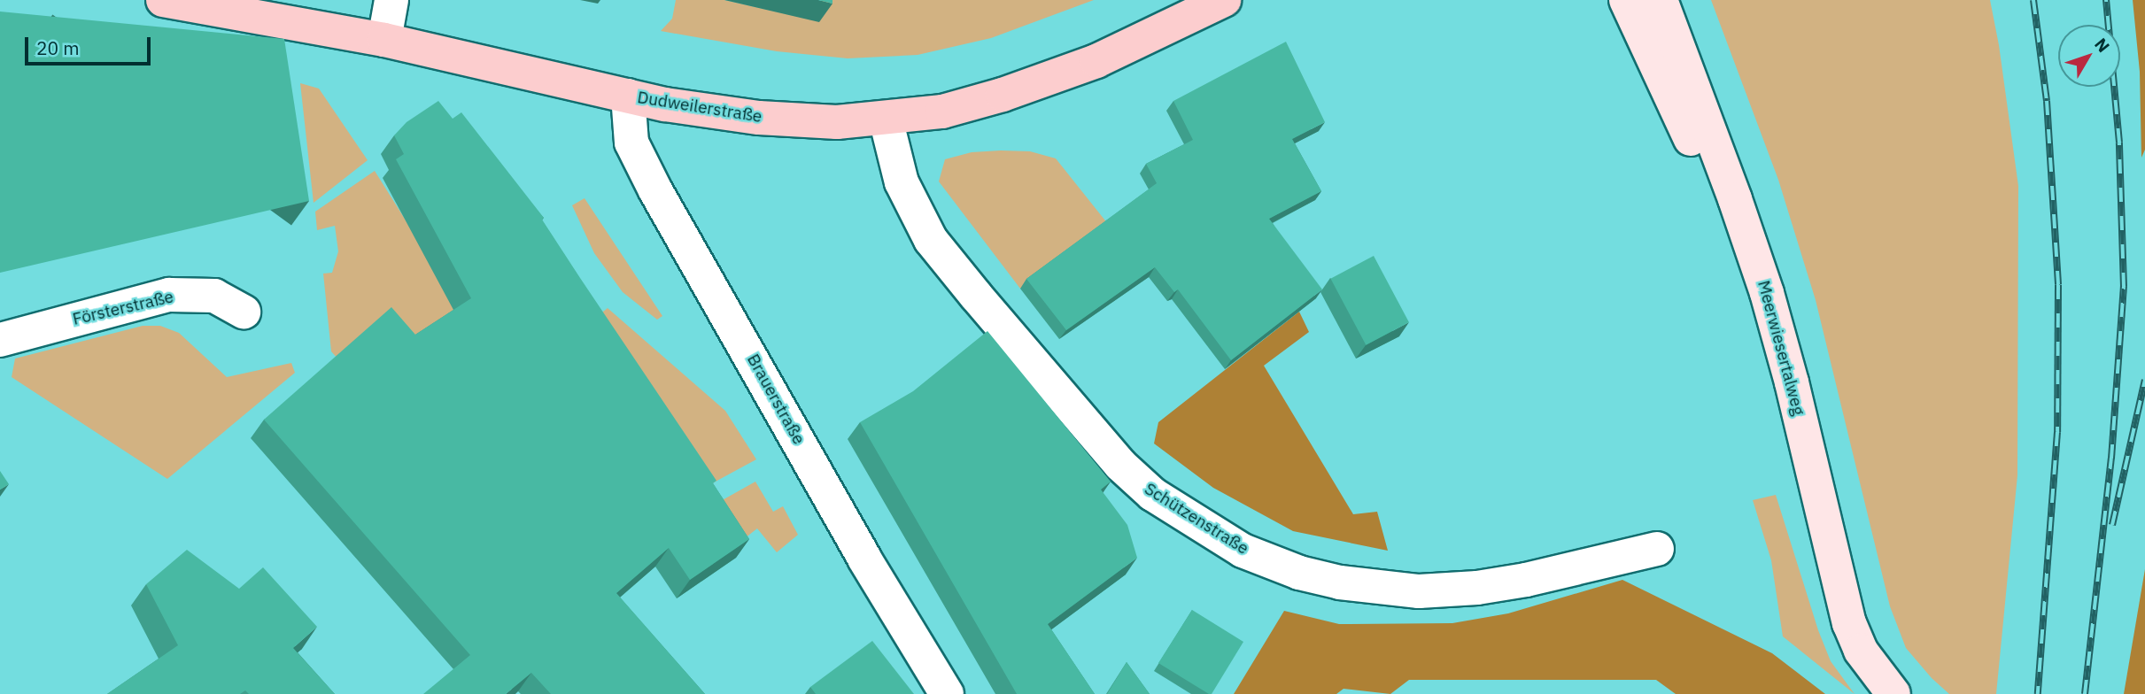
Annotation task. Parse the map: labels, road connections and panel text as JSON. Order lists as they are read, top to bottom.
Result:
{
  "streets": {
    "main road": ["Dudweilerstraße", "Meerwiesertalweg"],
    "street": ["Försterstraße", "Brauerstraße", "Schützenstraße"]
  },
  "crossings": [
    ["Dudweilerstraße", "Brauerstraße"],
    ["Dudweilerstraße", "Schützenstraße"]
  ],
  "scale_bar": "20 m",
  "north": "top right"
}
